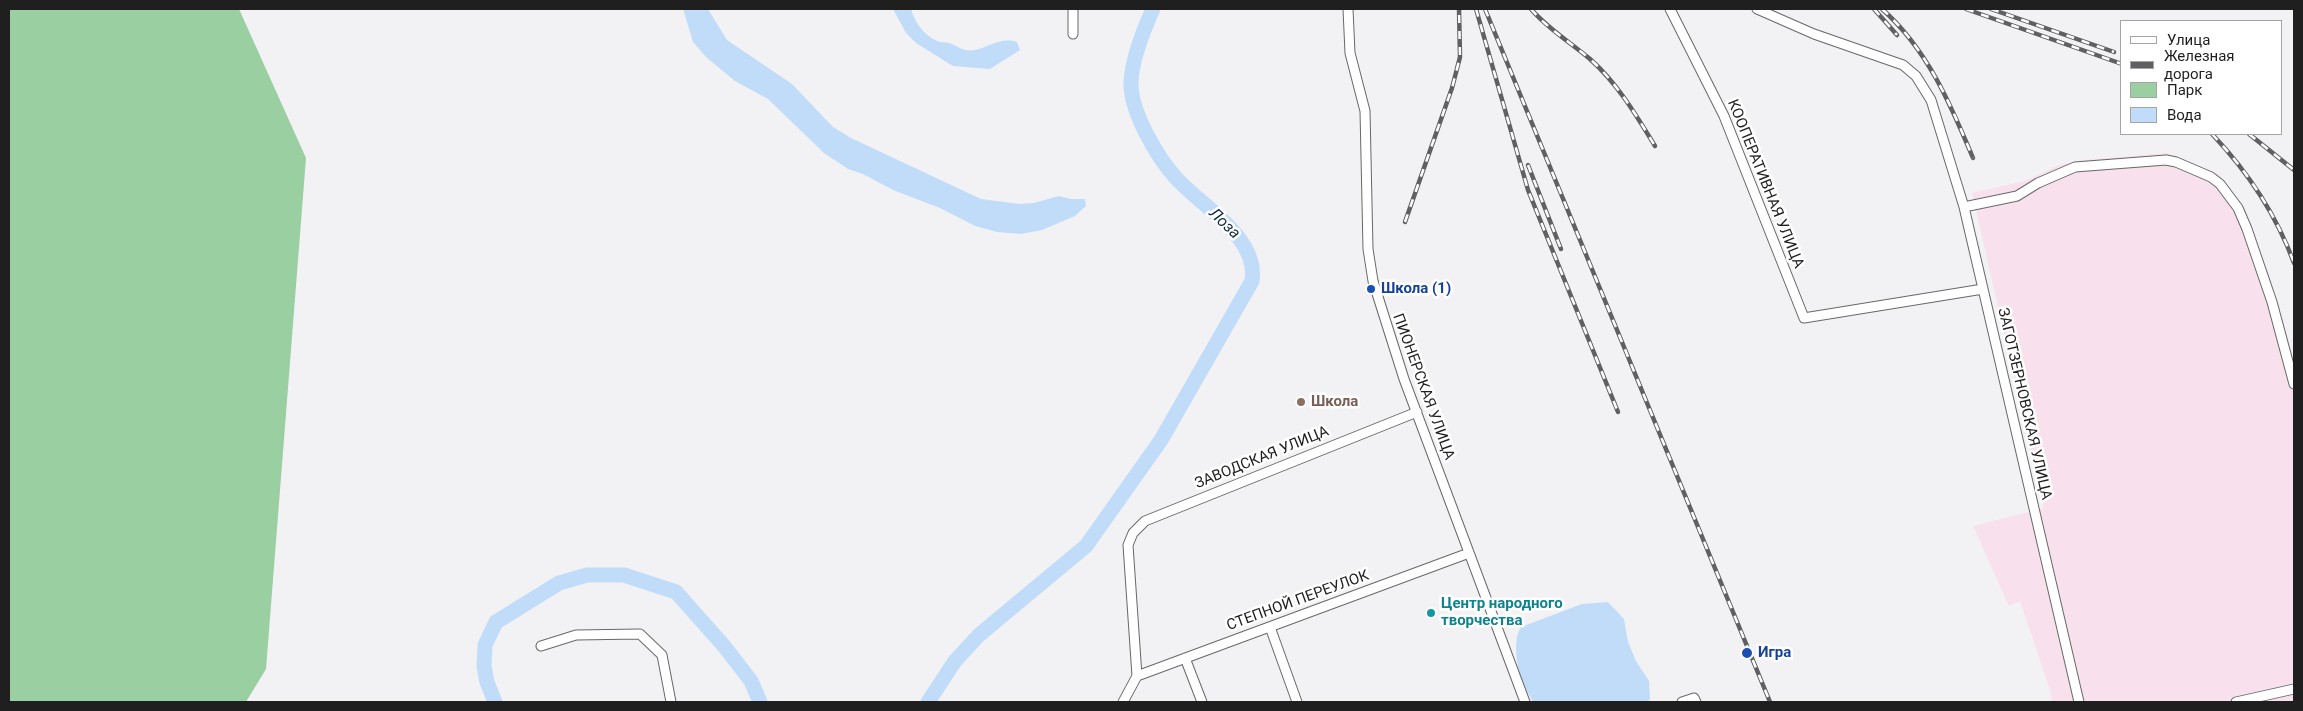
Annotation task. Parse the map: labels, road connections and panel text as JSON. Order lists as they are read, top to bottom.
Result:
{
  "streets": {
    "street": [
      "КООПЕРАТИВНАЯ УЛИЦА",
      "ПИОНЕРСКАЯ УЛИЦА",
      "ЗАГОТЗЕРНОВСКАЯ УЛИЦА",
      "ЗАВОДСКАЯ УЛИЦА",
      "СТЕПНОЙ ПЕРЕУЛОК"
    ]
  },
  "crossings": [
    ["КООПЕРАТИВНАЯ УЛИЦА", "ЗАГОТЗЕРНОВСКАЯ УЛИЦА"],
    ["ПИОНЕРСКАЯ УЛИЦА", "ЗАВОДСКАЯ УЛИЦА"],
    ["ПИОНЕРСКАЯ УЛИЦА", "СТЕПНОЙ ПЕРЕУЛОК"],
    ["ЗАВОДСКАЯ УЛИЦА", "СТЕПНОЙ ПЕРЕУЛОК"]
  ],
  "water": ["Лоза"],
  "places": [
    "Школа (1)",
    "Школа",
    "Центр народного творчества",
    "Игра"
  ],
  "legend": [
    "Улица",
    "Железная дорога",
    "Парк",
    "Вода"
  ]
}
